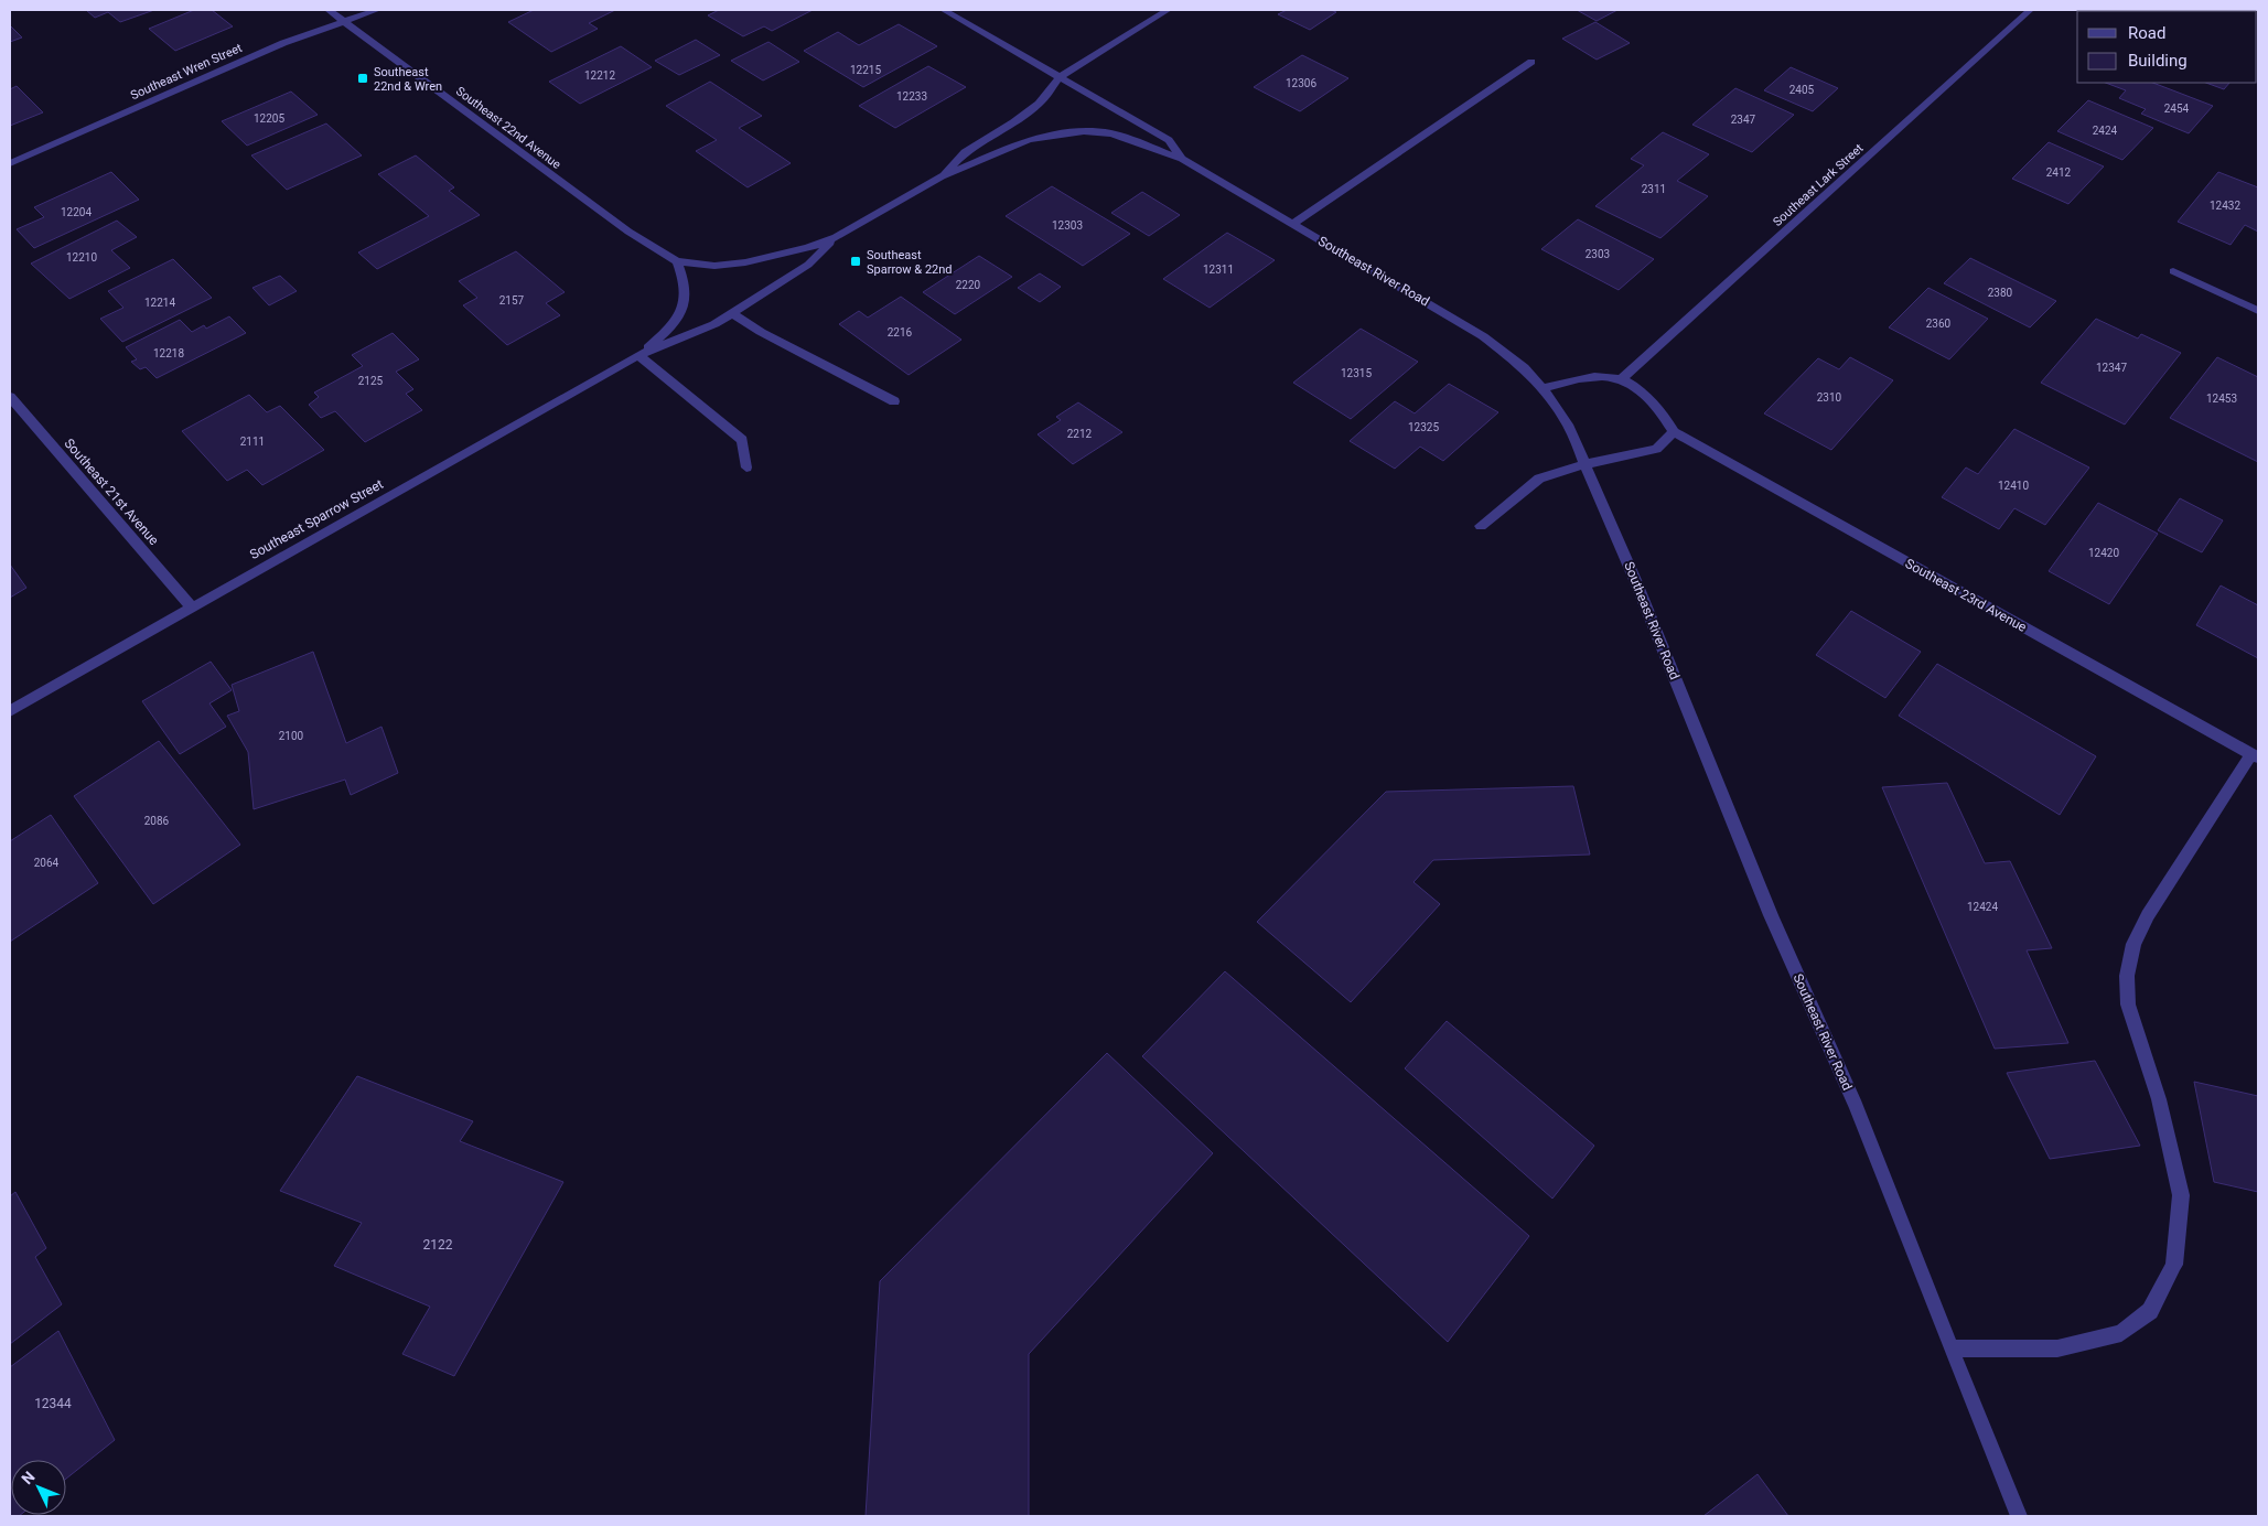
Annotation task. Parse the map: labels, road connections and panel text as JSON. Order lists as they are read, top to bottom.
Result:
{
  "streets": {
    "street": [
      "Southeast Wren Street",
      "Southeast 22nd Avenue",
      "Southeast Lark Street",
      "Southeast River Road",
      "Southeast 21st Avenue",
      "Southeast Sparrow Street",
      "Southeast 23rd Avenue"
    ]
  },
  "crossings": [
    ["Southeast Wren Street", "Southeast 22nd Avenue"],
    ["Southeast 22nd Avenue", "Southeast Sparrow Street"],
    ["Southeast River Road", "Southeast Sparrow Street"],
    ["Southeast 21st Avenue", "Southeast Sparrow Street"]
  ],
  "places": {
    "transit": ["Southeast 22nd & Wren", "Southeast Sparrow & 22nd"]
  },
  "house_numbers": [
    "12215",
    "12212",
    "12306",
    "2405",
    "12233",
    "2454",
    "12205",
    "2347",
    "2424",
    "2412",
    "2311",
    "12432",
    "12204",
    "12303",
    "2303",
    "12210",
    "12311",
    "2220",
    "2380",
    "2157",
    "12214",
    "2360",
    "2216",
    "12218",
    "12347",
    "12315",
    "2125",
    "2310",
    "12453",
    "12325",
    "2212",
    "2111",
    "12410",
    "12420",
    "2100",
    "2086",
    "2064",
    "12424",
    "2122",
    "12344"
  ],
  "legend": ["Road", "Building"],
  "north": "top left"
}
